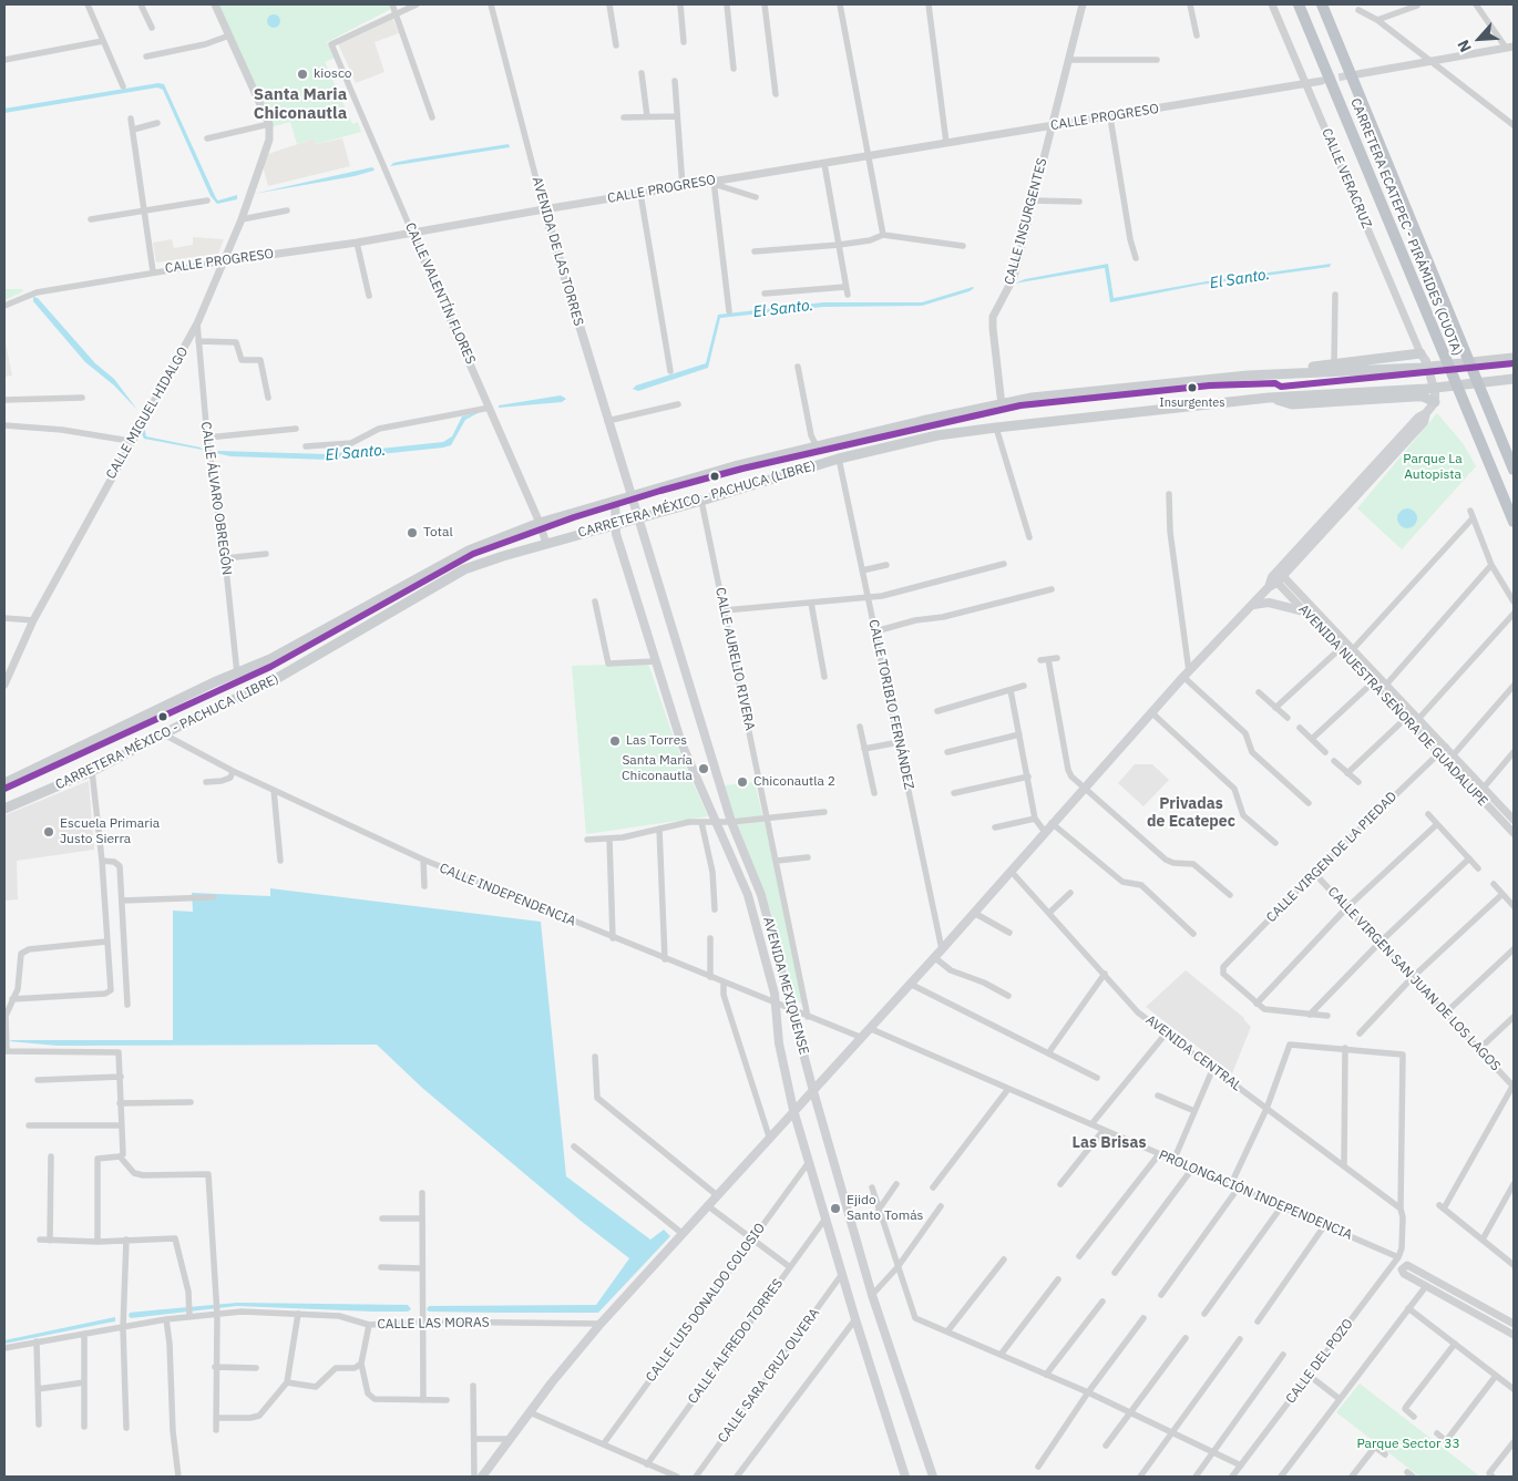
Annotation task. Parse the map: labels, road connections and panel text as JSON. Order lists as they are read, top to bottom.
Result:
{
  "streets": {
    "highway": ["CARRETERA ECATEPEC - PIRÁMIDES (CUOTA)"],
    "main road": ["AVENIDA DE LAS TORRES", "CARRETERA MÉXICO - PACHUCA (LIBRE)", "AVENIDA MEXIQUENSE"],
    "street": [
      "CALLE PROGRESO",
      "CALLE VERACRUZ",
      "CALLE INSURGENTES",
      "CALLE VALENTÍN FLORES",
      "CALLE MIGUEL HIDALGO",
      "CALLE ÁLVARO OBREGÓN",
      "CALLE AURELIO RIVERA",
      "CALLE TORIBIO FERNÁNDEZ",
      "AVENIDA NUESTRA SEÑORA DE GUADALUPE",
      "CALLE VIRGEN DE LA PIEDAD",
      "CALLE INDEPENDENCIA",
      "CALLE VIRGEN SAN JUAN DE LOS LAGOS",
      "AVENIDA CENTRAL",
      "PROLONGACIÓN INDEPENDENCIA",
      "CALLE LUIS DONALDO COLOSIO",
      "CALLE LAS MORAS",
      "CALLE ALFREDO TORRES",
      "CALLE DEL POZO",
      "CALLE SARA CRUZ OLVERA"
    ]
  },
  "crossings": [
    ["CALLE PROGRESO", "CALLE VERACRUZ"],
    ["CALLE PROGRESO", "CALLE INSURGENTES"],
    ["CALLE PROGRESO", "AVENIDA DE LAS TORRES"],
    ["CALLE PROGRESO", "CALLE VALENTÍN FLORES"],
    ["CALLE PROGRESO", "CALLE MIGUEL HIDALGO"],
    ["CALLE INSURGENTES", "CARRETERA MÉXICO - PACHUCA (LIBRE)"],
    ["AVENIDA DE LAS TORRES", "CARRETERA MÉXICO - PACHUCA (LIBRE)"],
    ["AVENIDA DE LAS TORRES", "AVENIDA MEXIQUENSE"],
    ["CALLE VALENTÍN FLORES", "CARRETERA MÉXICO - PACHUCA (LIBRE)"],
    ["CALLE MIGUEL HIDALGO", "CALLE ÁLVARO OBREGÓN"],
    ["CALLE ÁLVARO OBREGÓN", "CARRETERA MÉXICO - PACHUCA (LIBRE)"],
    ["CARRETERA MÉXICO - PACHUCA (LIBRE)", "CALLE AURELIO RIVERA"],
    ["CARRETERA MÉXICO - PACHUCA (LIBRE)", "CALLE TORIBIO FERNÁNDEZ"],
    ["CARRETERA MÉXICO - PACHUCA (LIBRE)", "CALLE INDEPENDENCIA"],
    ["CARRETERA MÉXICO - PACHUCA (LIBRE)", "AVENIDA MEXIQUENSE"],
    ["CALLE AURELIO RIVERA", "CALLE INDEPENDENCIA"],
    ["AVENIDA NUESTRA SEÑORA DE GUADALUPE", "CALLE VIRGEN DE LA PIEDAD"],
    ["CALLE VIRGEN DE LA PIEDAD", "CALLE VIRGEN SAN JUAN DE LOS LAGOS"],
    ["CALLE INDEPENDENCIA", "AVENIDA MEXIQUENSE"],
    ["AVENIDA MEXIQUENSE", "CALLE LUIS DONALDO COLOSIO"],
    ["AVENIDA MEXIQUENSE", "CALLE ALFREDO TORRES"],
    ["AVENIDA MEXIQUENSE", "CALLE SARA CRUZ OLVERA"],
    ["PROLONGACIÓN INDEPENDENCIA", "CALLE DEL POZO"]
  ],
  "districts": ["Santa Maria Chiconautla", "Privadas de Ecatepec", "Las Brisas"],
  "water": ["El Santo."],
  "parks": ["Parque La Autopista", "Parque Sector 33"],
  "places": [
    "kiosco",
    "Insurgentes",
    "Total",
    "Las Torres",
    "Santa María Chiconautla",
    "Chiconautla 2",
    "Escuela Primaria Justo Sierra",
    "Ejido Santo Tomás"
  ],
  "north": "bottom left"
}
